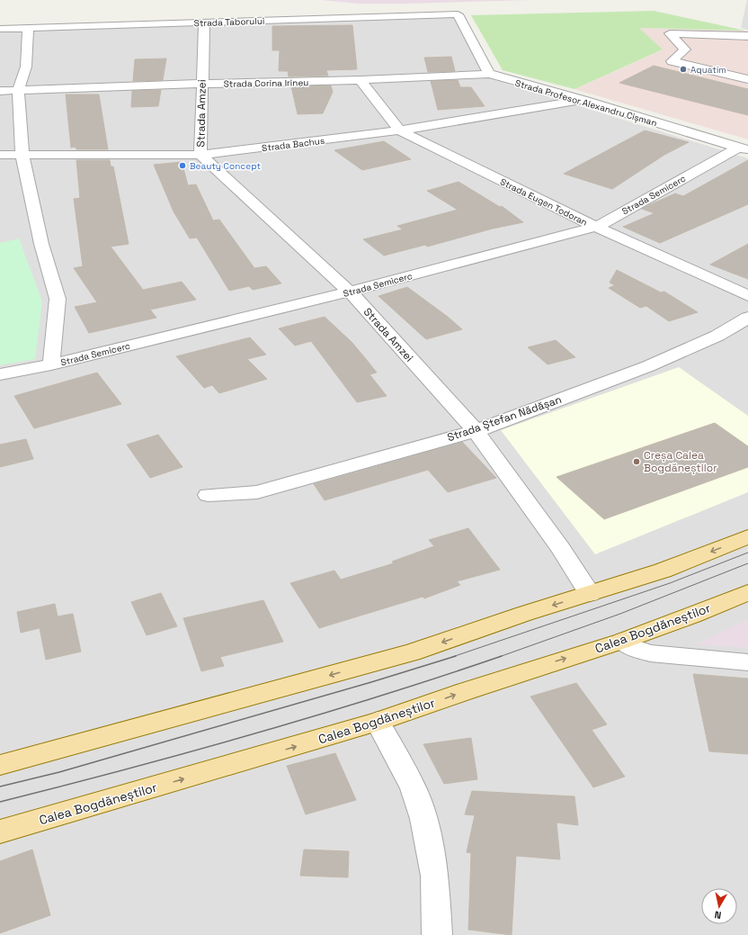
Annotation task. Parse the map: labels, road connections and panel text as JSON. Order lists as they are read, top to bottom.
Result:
{
  "streets": {
    "main road": ["Calea Bogdăneștilor"],
    "street": [
      "Strada Taborului",
      "Strada Corina Irineu",
      "Strada Profesor Alexandru Cișman",
      "Strada Amzei",
      "Strada Bachus",
      "Strada Semicerc",
      "Strada Eugen Todoran",
      "Strada Ștefan Nădășan"
    ]
  },
  "crossings": [
    ["Strada Taborului", "Strada Corina Irineu"],
    ["Strada Taborului", "Strada Profesor Alexandru Cișman"],
    ["Strada Taborului", "Strada Amzei"],
    ["Strada Corina Irineu", "Strada Profesor Alexandru Cișman"],
    ["Strada Corina Irineu", "Strada Amzei"],
    ["Strada Corina Irineu", "Strada Eugen Todoran"],
    ["Strada Profesor Alexandru Cișman", "Strada Bachus"],
    ["Strada Profesor Alexandru Cișman", "Strada Semicerc"],
    ["Strada Amzei", "Strada Bachus"],
    ["Strada Amzei", "Strada Semicerc"],
    ["Strada Amzei", "Strada Ștefan Nădășan"],
    ["Strada Bachus", "Strada Eugen Todoran"],
    ["Strada Semicerc", "Strada Eugen Todoran"]
  ],
  "places": ["Aquatim", "Beauty Concept", "Creșa Calea Bogdăneștilor"],
  "north": "bottom"
}
